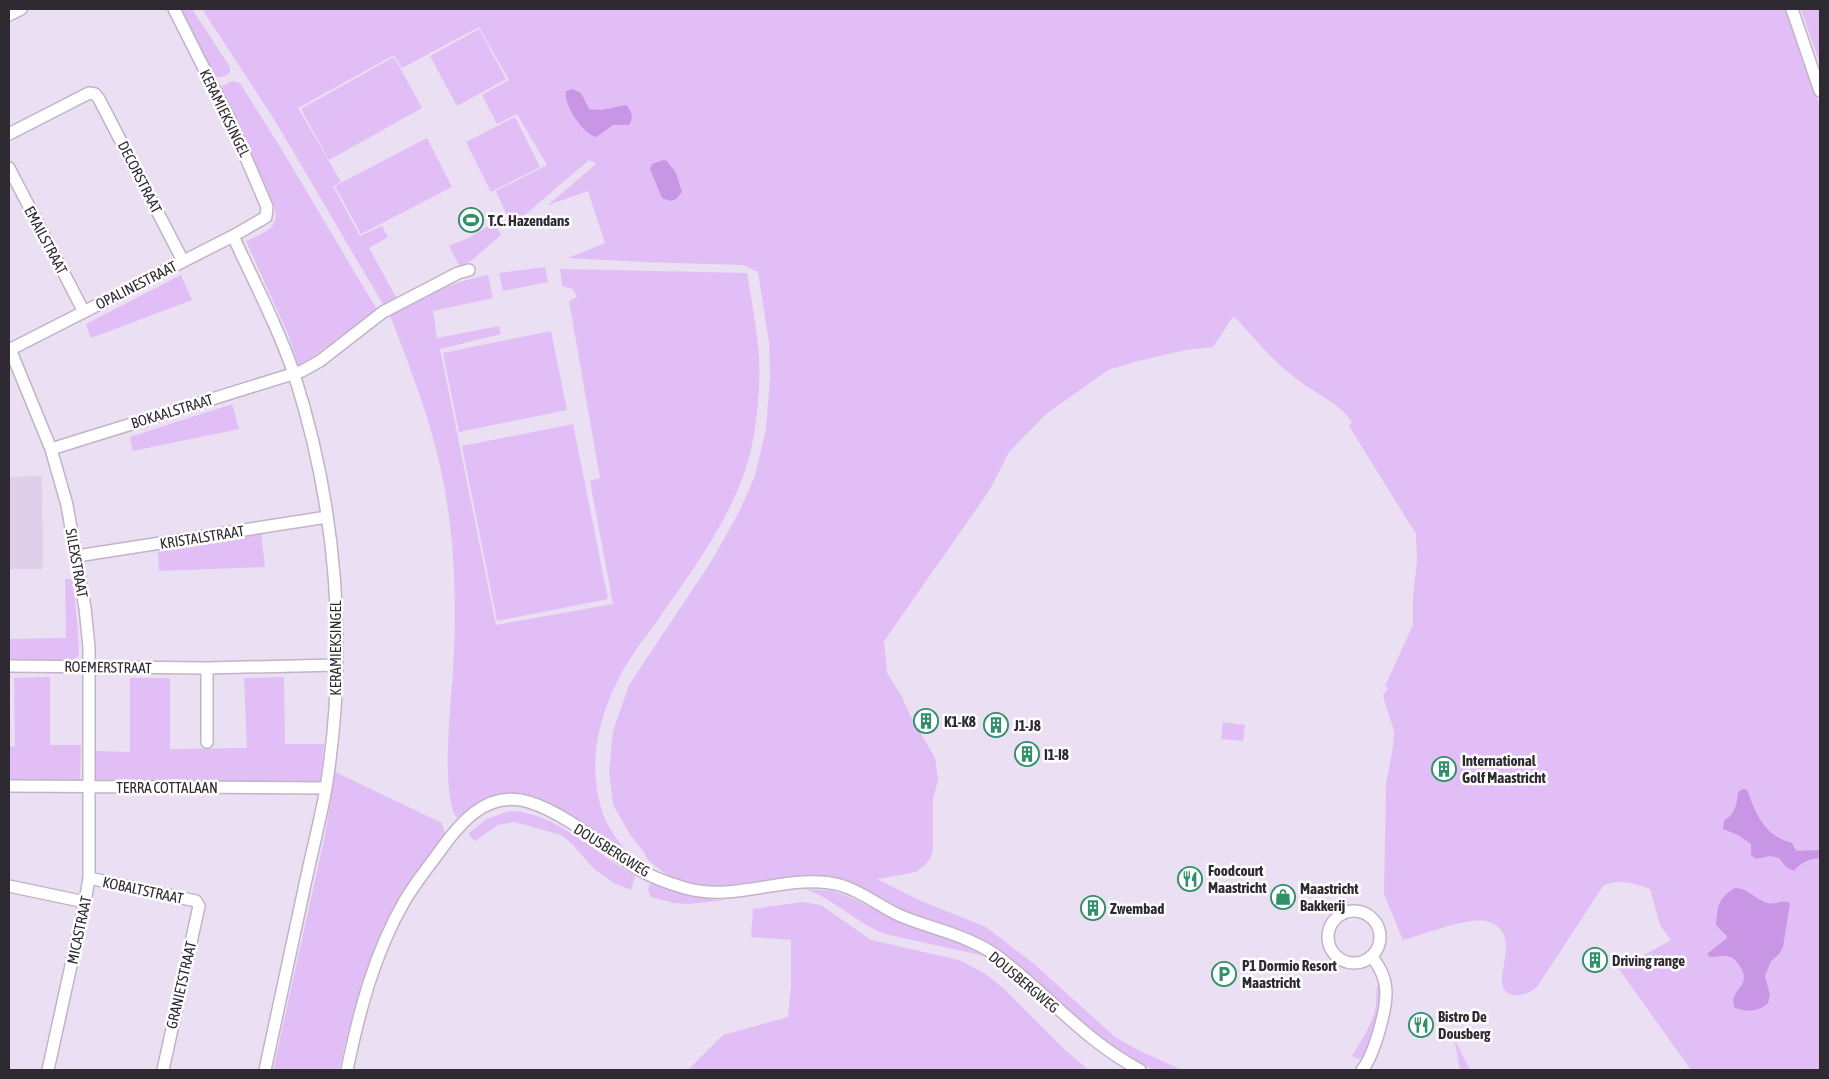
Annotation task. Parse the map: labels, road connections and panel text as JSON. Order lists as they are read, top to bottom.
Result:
{
  "streets": {
    "street": [
      "KERAMIEKSINGEL",
      "DECORSTRAAT",
      "EMAILSTRAAT",
      "OPALINESTRAAT",
      "BOKAALSTRAAT",
      "KRISTALSTRAAT",
      "SILEXSTRAAT",
      "ROEMERSTRAAT",
      "TERRA COTTALAAN",
      "DOUSBERGWEG",
      "KOBALTSTRAAT",
      "MICASTRAAT",
      "GRANIETSTRAAT"
    ]
  },
  "crossings": [
    ["KERAMIEKSINGEL", "OPALINESTRAAT"],
    ["KERAMIEKSINGEL", "BOKAALSTRAAT"],
    ["KERAMIEKSINGEL", "KRISTALSTRAAT"],
    ["KERAMIEKSINGEL", "ROEMERSTRAAT"],
    ["KERAMIEKSINGEL", "TERRA COTTALAAN"],
    ["DECORSTRAAT", "OPALINESTRAAT"],
    ["EMAILSTRAAT", "OPALINESTRAAT"],
    ["OPALINESTRAAT", "SILEXSTRAAT"],
    ["BOKAALSTRAAT", "SILEXSTRAAT"],
    ["KRISTALSTRAAT", "SILEXSTRAAT"],
    ["SILEXSTRAAT", "ROEMERSTRAAT"],
    ["SILEXSTRAAT", "TERRA COTTALAAN"],
    ["SILEXSTRAAT", "MICASTRAAT"],
    ["TERRA COTTALAAN", "MICASTRAAT"],
    ["KOBALTSTRAAT", "MICASTRAAT"],
    ["KOBALTSTRAAT", "GRANIETSTRAAT"]
  ],
  "places": {
    "sports": ["T.C. Hazendans"],
    "building": [
      "K1-K8",
      "J1-J8",
      "I1-I8",
      "International Golf Maastricht",
      "Zwembad",
      "Driving range"
    ],
    "restaurant": ["Foodcourt Maastricht", "Bistro De Dousberg"],
    "shop": ["Maastricht Bakkerij"],
    "parking": ["P1 Dormio Resort Maastricht"]
  }
}
